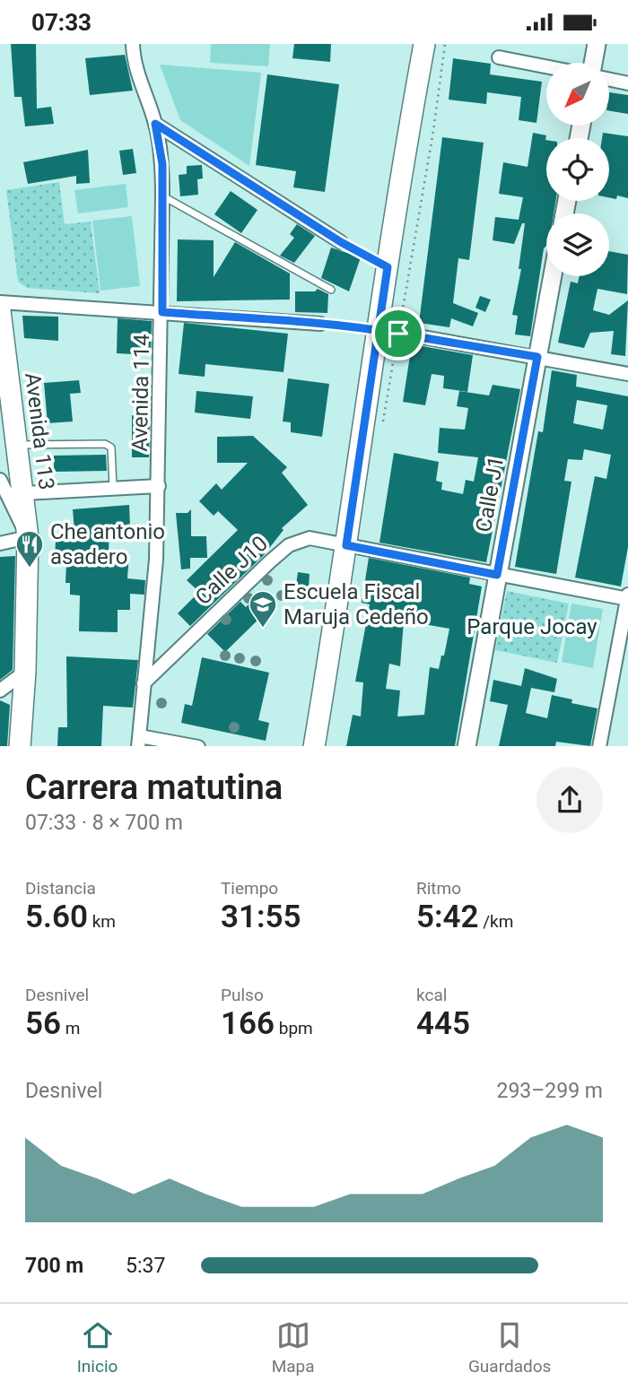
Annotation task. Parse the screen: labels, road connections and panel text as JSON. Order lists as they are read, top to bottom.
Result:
{
  "streets": {
    "main road": ["Avenida 113"],
    "street": ["Avenida 114", "Calle J1", "Calle J10"]
  },
  "crossings": [
    ["Avenida 114", "Calle J10"],
    ["Calle J1", "Calle J10"]
  ],
  "parks": ["Parque Jocay"],
  "places": {
    "restaurant": ["Che antonio asadero"],
    "school or university": ["Escuela Fiscal Maruja Cedeño"]
  },
  "north": "bottom left",
  "page": {
    "status": "07:33",
    "heading": ["Carrera matutina", "07:33 · 8 × 700 m"],
    "stats": [
      ["Distancia", "5.60 km"],
      ["Tiempo", "31:55"],
      ["Ritmo", "5:42 /km"],
      ["Desnivel", "56 m"],
      ["Pulso", "166 bpm"],
      ["kcal", "445"]
    ],
    "chart": ["Desnivel", "293–299 m"],
    "list": [
      {
        "name": "700 m",
        "note": "5:37"
      }
    ],
    "tabs": ["Inicio", "Mapa", "Guardados"]
  }
}
